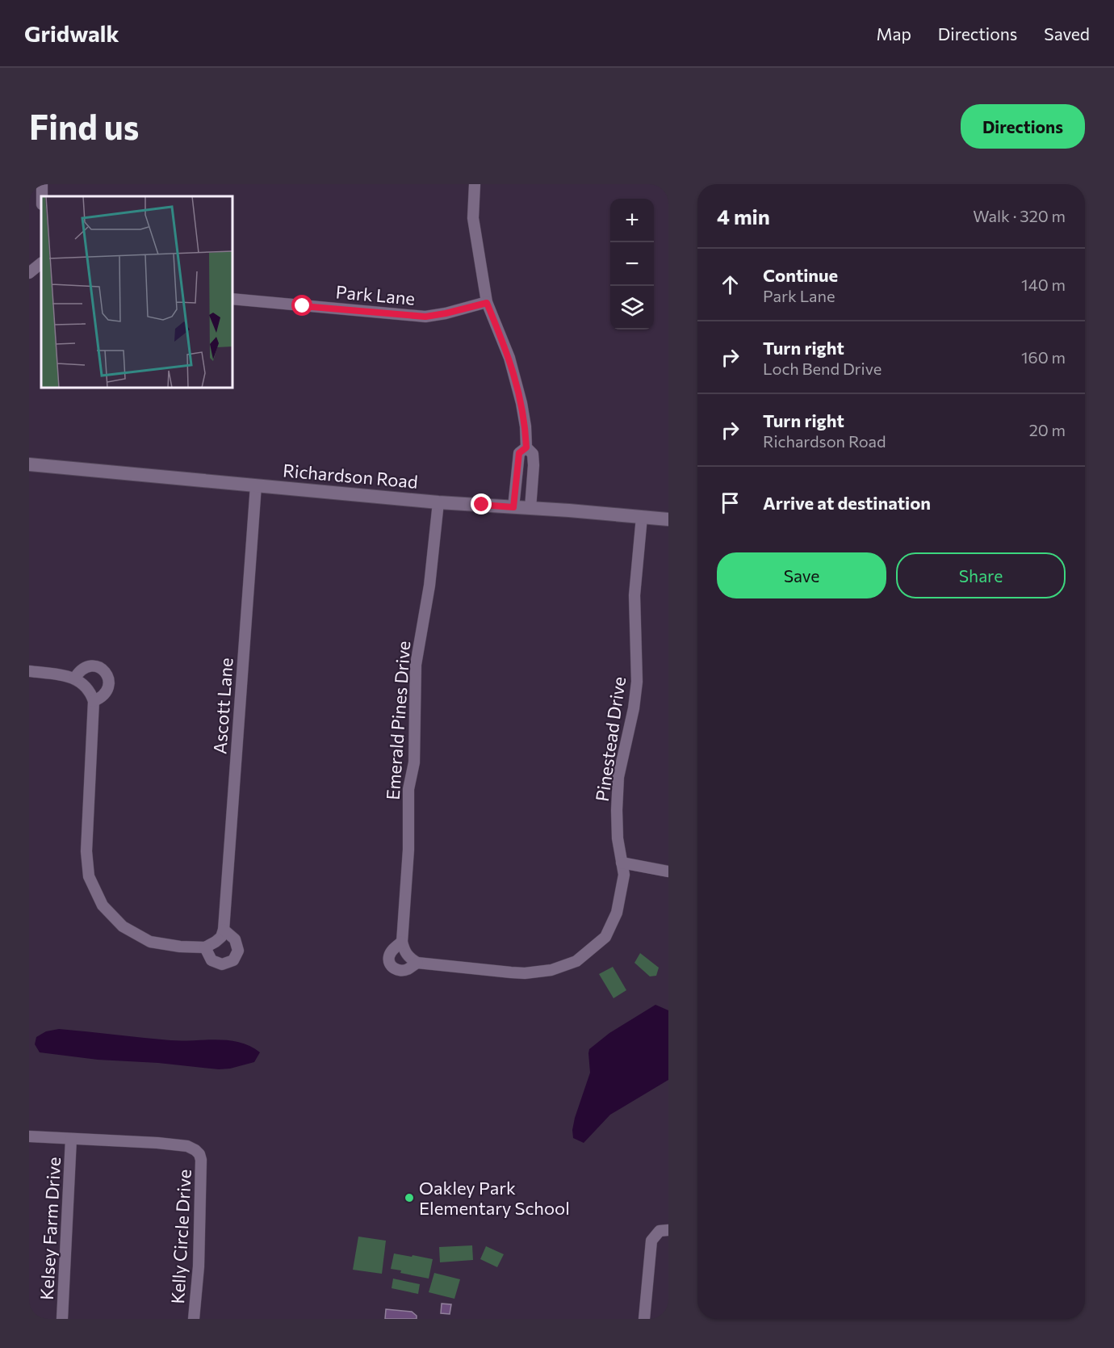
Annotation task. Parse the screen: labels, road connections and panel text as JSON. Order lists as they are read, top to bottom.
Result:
{
  "streets": {
    "street": [
      "Park Lane",
      "Richardson Road",
      "Ascott Lane",
      "Emerald Pines Drive",
      "Pinestead Drive",
      "Kelsey Farm Drive",
      "Kelly Circle Drive"
    ]
  },
  "crossings": [
    ["Richardson Road", "Ascott Lane"],
    ["Richardson Road", "Emerald Pines Drive"],
    ["Richardson Road", "Pinestead Drive"],
    ["Emerald Pines Drive", "Pinestead Drive"],
    ["Kelsey Farm Drive", "Kelly Circle Drive"]
  ],
  "places": ["Oakley Park Elementary School"],
  "page": {
    "header": "Gridwalk",
    "nav": ["Map", "Directions", "Saved"],
    "buttons": [
      "Directions",
      ["Save", "Share"]
    ],
    "title": "Find us",
    "heading": ["4 min", "Walk · 320 m"],
    "map_buttons": ["+", "−"],
    "list": [
      ["Continue", "Park Lane", "140 m"],
      ["Turn right", "Loch Bend Drive", "160 m"],
      ["Turn right", "Richardson Road", "20 m"],
      "Arrive at destination"
    ]
  }
}
